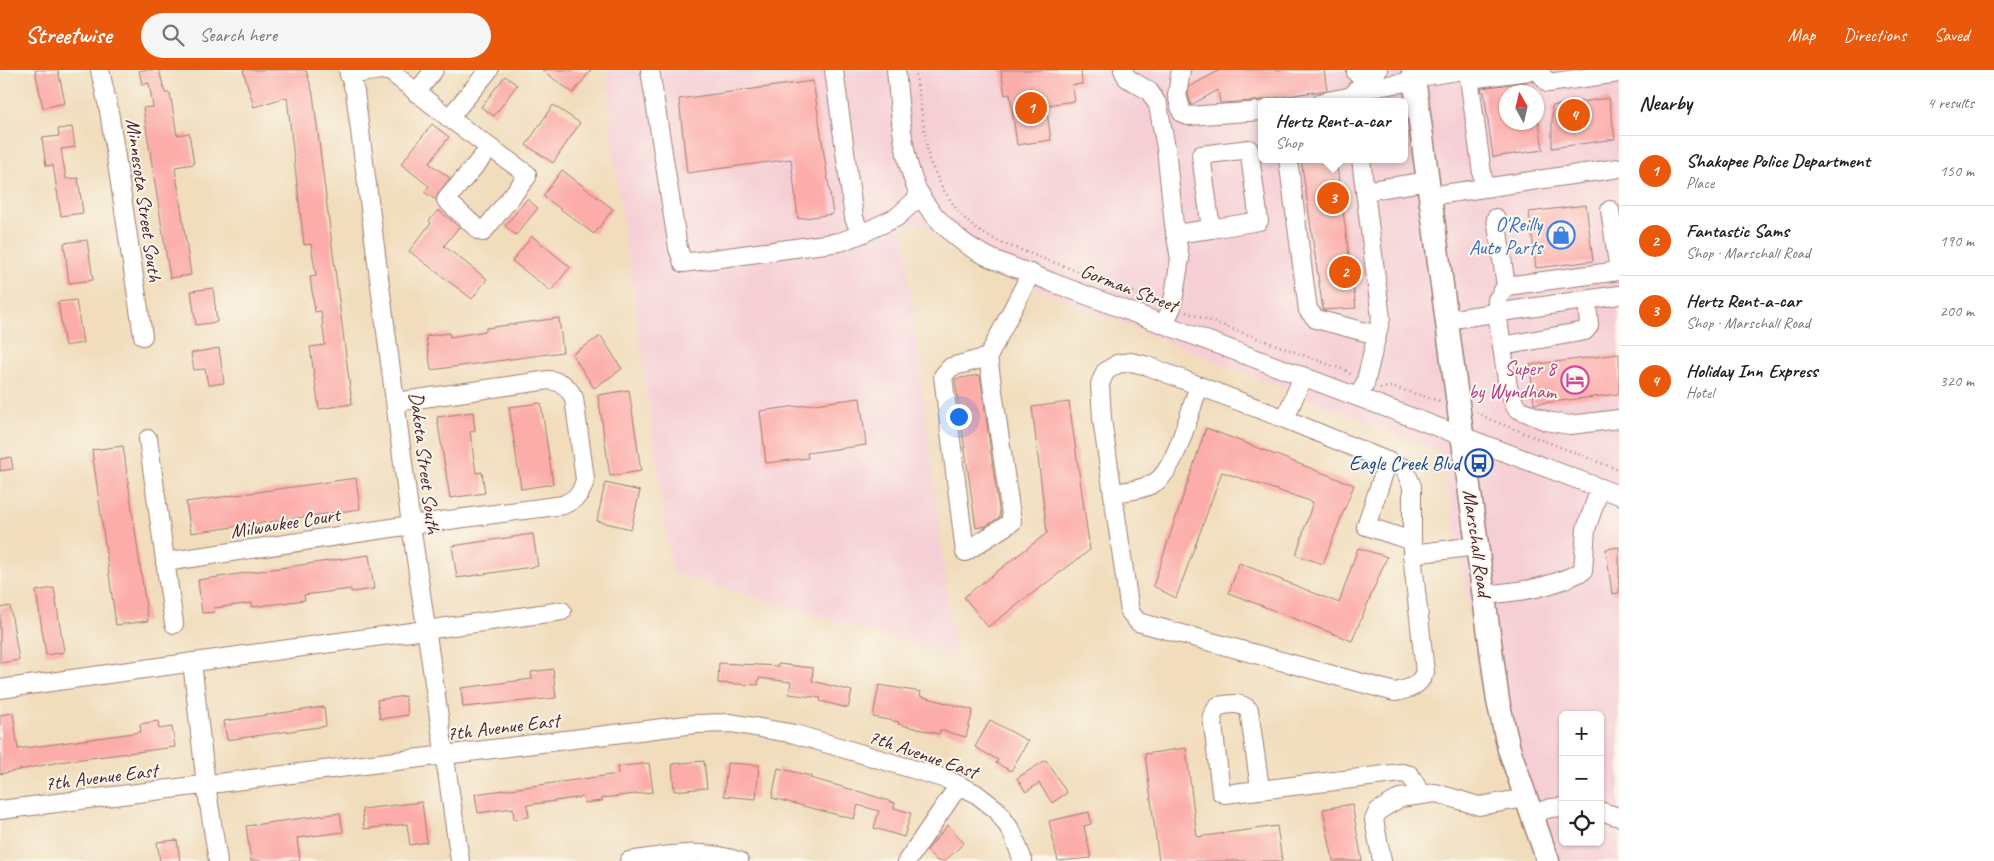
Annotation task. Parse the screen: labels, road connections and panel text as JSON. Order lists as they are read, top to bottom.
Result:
{
  "streets": {
    "main road": ["Marschall Road"],
    "street": [
      "Minnesota Street South",
      "Gorman Street",
      "Dakota Street South",
      "Milwaukee Court",
      "7th Avenue East"
    ]
  },
  "crossings": [
    ["Gorman Street", "Marschall Road"],
    ["Dakota Street South", "Milwaukee Court"],
    ["Dakota Street South", "7th Avenue East"]
  ],
  "places": {
    "shop": ["O'Reilly Auto Parts"],
    "hotel": ["Super 8 by Wyndham"],
    "bus stop": ["Eagle Creek Blvd"]
  },
  "north": "top",
  "page": {
    "header": "Streetwise",
    "search": "Search here",
    "nav": ["Map", "Directions", "Saved"],
    "heading": ["Nearby", "4 results"],
    "pins": [
      "1",
      "4",
      "3",
      "2"
    ],
    "popup": ["Hertz Rent-a-car", "Shop"],
    "list": [
      {
        "mark": "1",
        "name": "Shakopee Police Department",
        "note": "Place",
        "value": "150 m"
      },
      {
        "mark": "2",
        "name": "Fantastic Sams",
        "note": "Shop · Marschall Road",
        "value": "190 m"
      },
      {
        "mark": "3",
        "name": "Hertz Rent-a-car",
        "note": "Shop · Marschall Road",
        "value": "200 m"
      },
      {
        "mark": "4",
        "name": "Holiday Inn Express",
        "note": "Hotel",
        "value": "320 m"
      }
    ],
    "map_buttons": ["+", "−"]
  }
}
